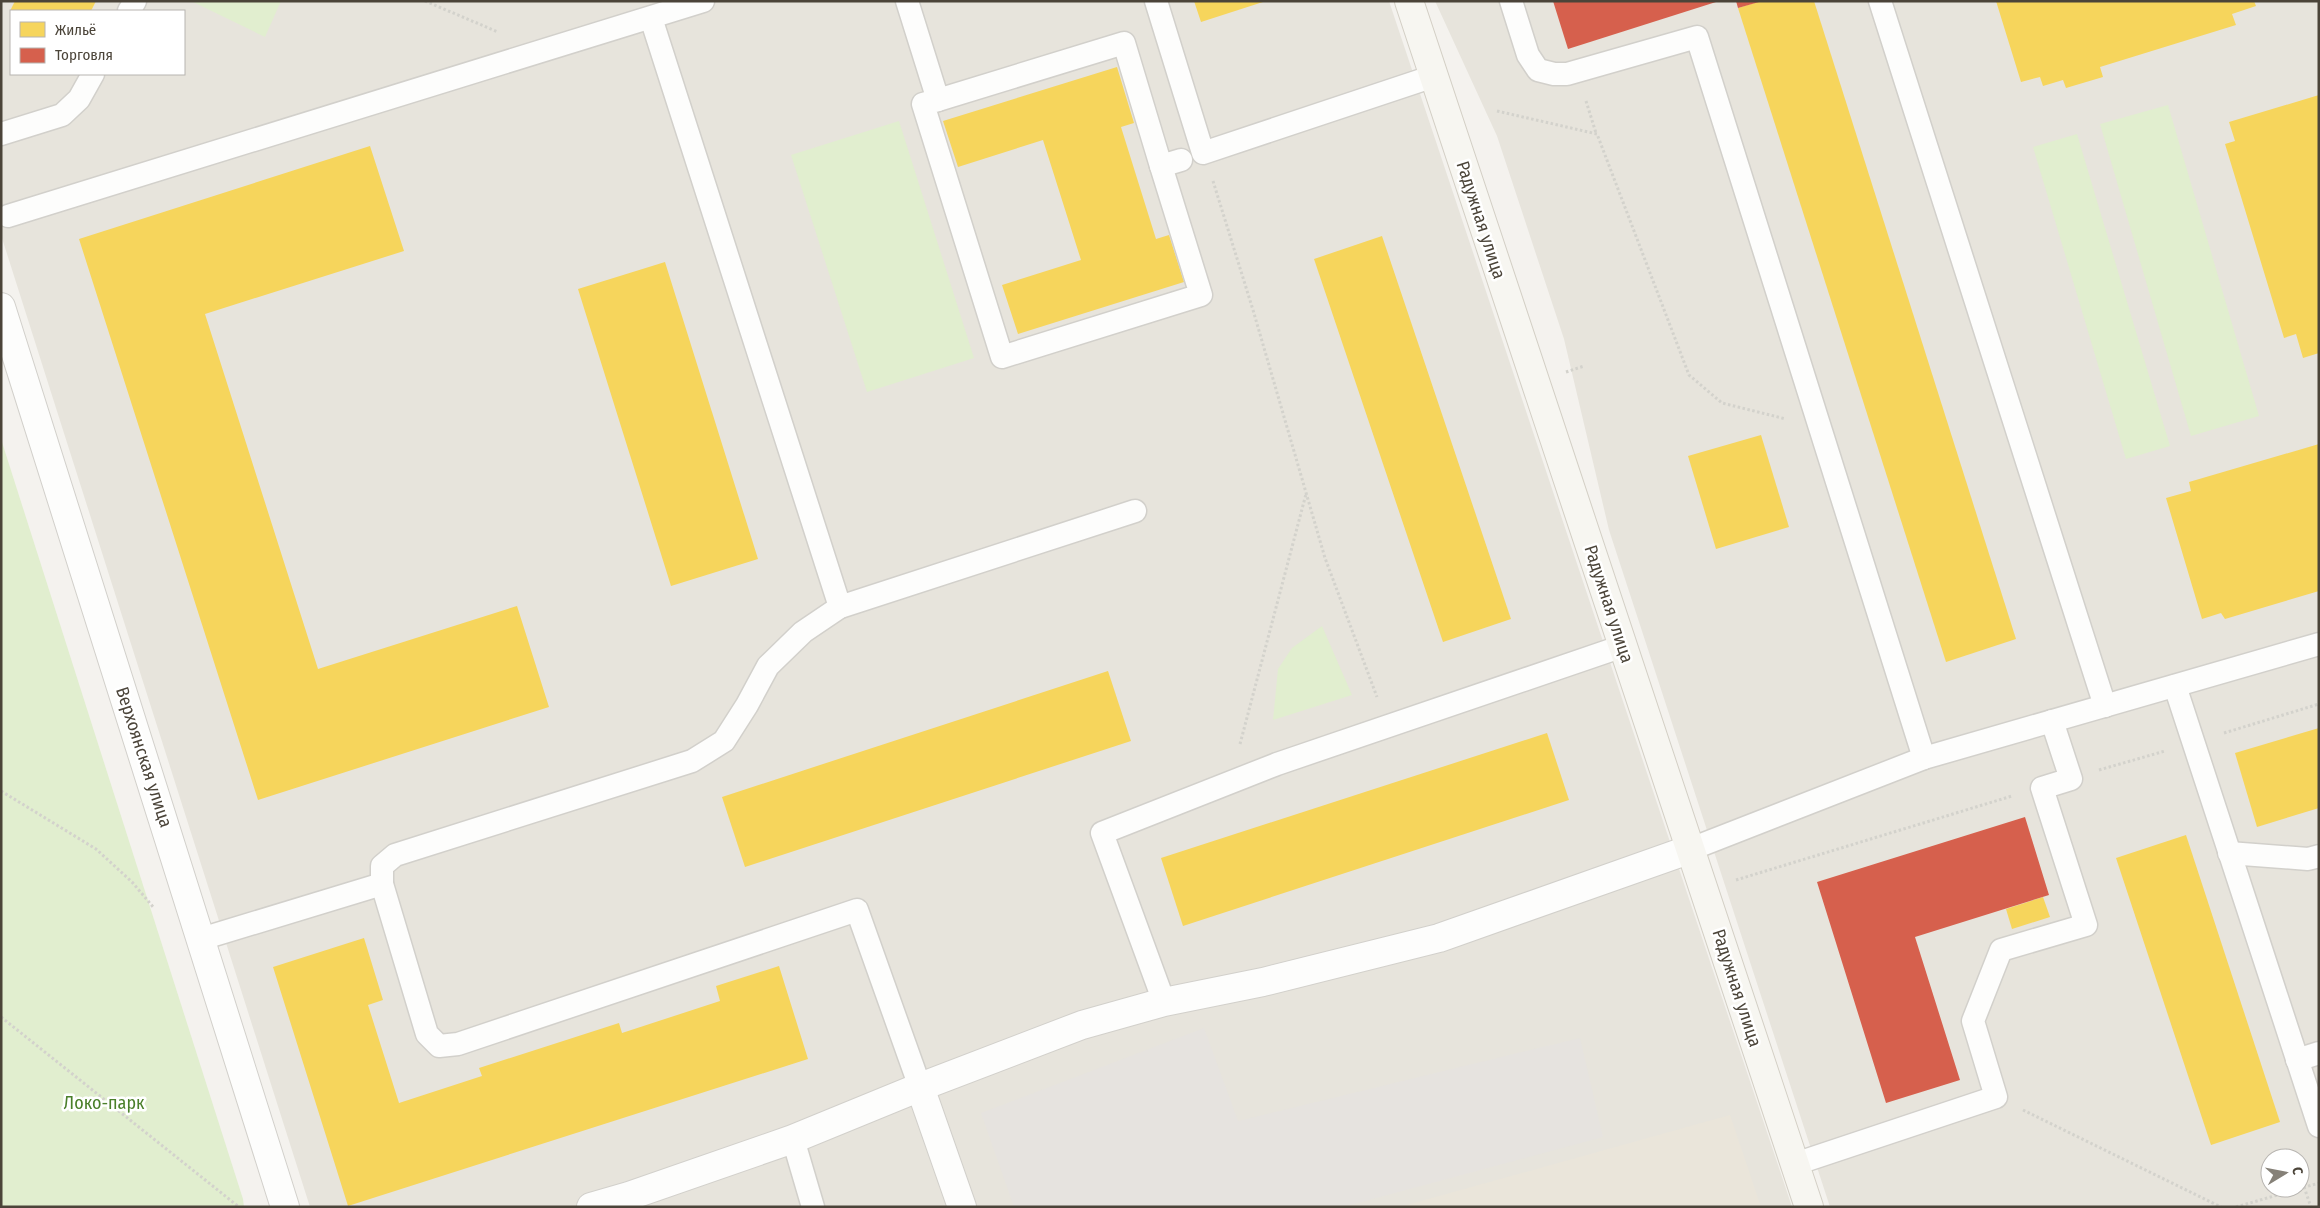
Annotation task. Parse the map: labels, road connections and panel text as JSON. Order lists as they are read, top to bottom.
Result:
{
  "streets": {
    "street": ["Радужная улица", "Верхоянская улица"]
  },
  "parks": ["Локо-парк"],
  "legend": ["Жильё", "Торговля"],
  "north": "right"
}
